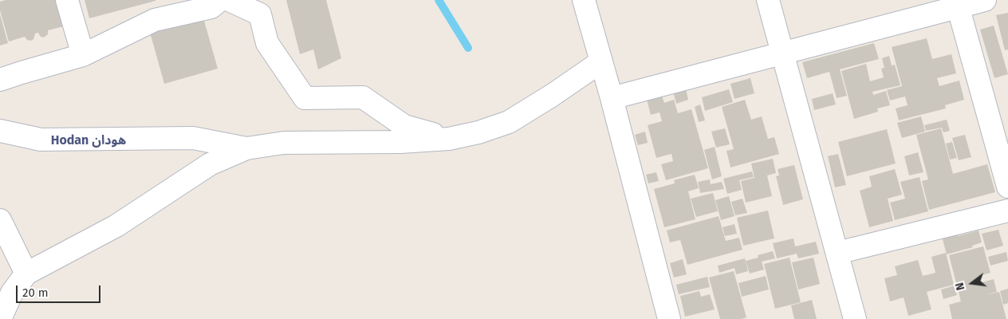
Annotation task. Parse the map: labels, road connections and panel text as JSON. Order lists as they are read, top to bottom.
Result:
{
  "districts": ["Hodan هودان"],
  "scale_bar": "20 m",
  "north": "left"
}
